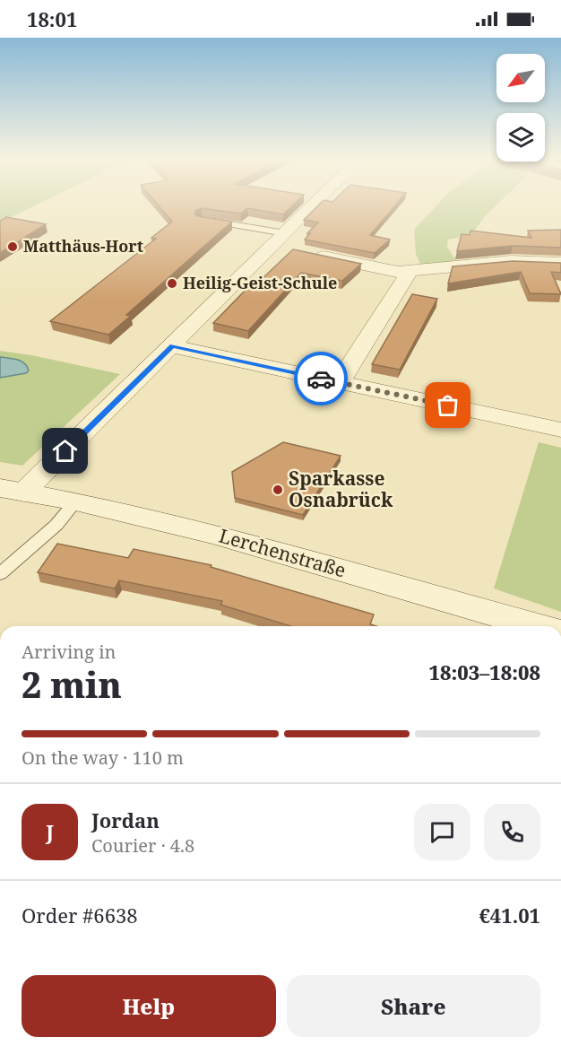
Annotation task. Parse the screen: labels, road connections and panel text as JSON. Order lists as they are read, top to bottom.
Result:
{
  "streets": {
    "street": ["Lerchenstraße"]
  },
  "places": ["Matthäus-Hort", "Heilig-Geist-Schule", "Sparkasse Osnabrück"],
  "north": "bottom left",
  "page": {
    "status": "18:01",
    "heading": ["2 min", "Arriving in", "18:03–18:08"],
    "panel": [
      "Jordan",
      "Courier · 4.8",
      "Order #6638",
      "€41.01"
    ],
    "bar": "On the way · 110 m",
    "round": "J",
    "buttons": ["Help", "Share"]
  }
}
